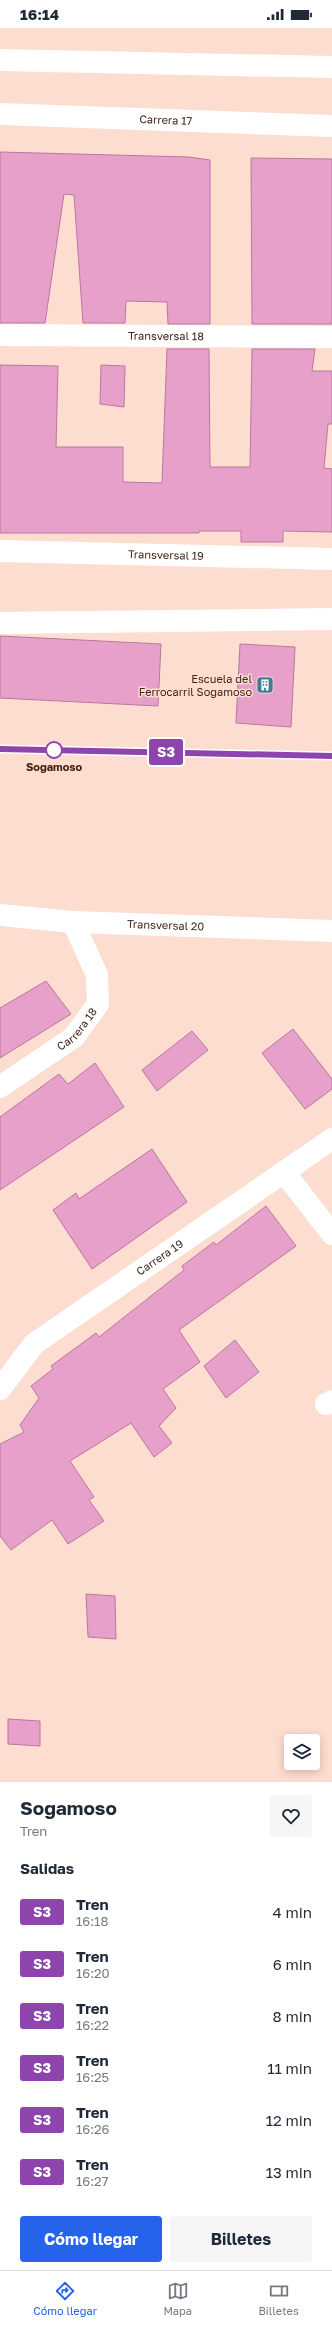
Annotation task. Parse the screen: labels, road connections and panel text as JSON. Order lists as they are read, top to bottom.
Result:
{
  "streets": {
    "street": [
      "Carrera 17",
      "Transversal 18",
      "Transversal 19",
      "Transversal 20",
      "Carrera 18",
      "Carrera 19"
    ]
  },
  "crossings": [
    ["Transversal 20", "Carrera 18"]
  ],
  "places": {
    "building": ["Escuela del Ferrocarril Sogamoso"],
    "other": ["Sogamoso"]
  },
  "page": {
    "status": "16:14",
    "on_map": "S3",
    "heading": [
      ["Sogamoso", "Tren"],
      "Salidas"
    ],
    "list": [
      {
        "mark": "S3",
        "name": "Tren",
        "note": "16:18",
        "value": "4 min"
      },
      {
        "mark": "S3",
        "name": "Tren",
        "note": "16:20",
        "value": "6 min"
      },
      {
        "mark": "S3",
        "name": "Tren",
        "note": "16:22",
        "value": "8 min"
      },
      {
        "mark": "S3",
        "name": "Tren",
        "note": "16:25",
        "value": "11 min"
      },
      {
        "mark": "S3",
        "name": "Tren",
        "note": "16:26",
        "value": "12 min"
      },
      {
        "mark": "S3",
        "name": "Tren",
        "note": "16:27",
        "value": "13 min"
      }
    ],
    "buttons": ["Cómo llegar", "Billetes"],
    "tabs": ["Cómo llegar", "Mapa", "Billetes"]
  }
}
